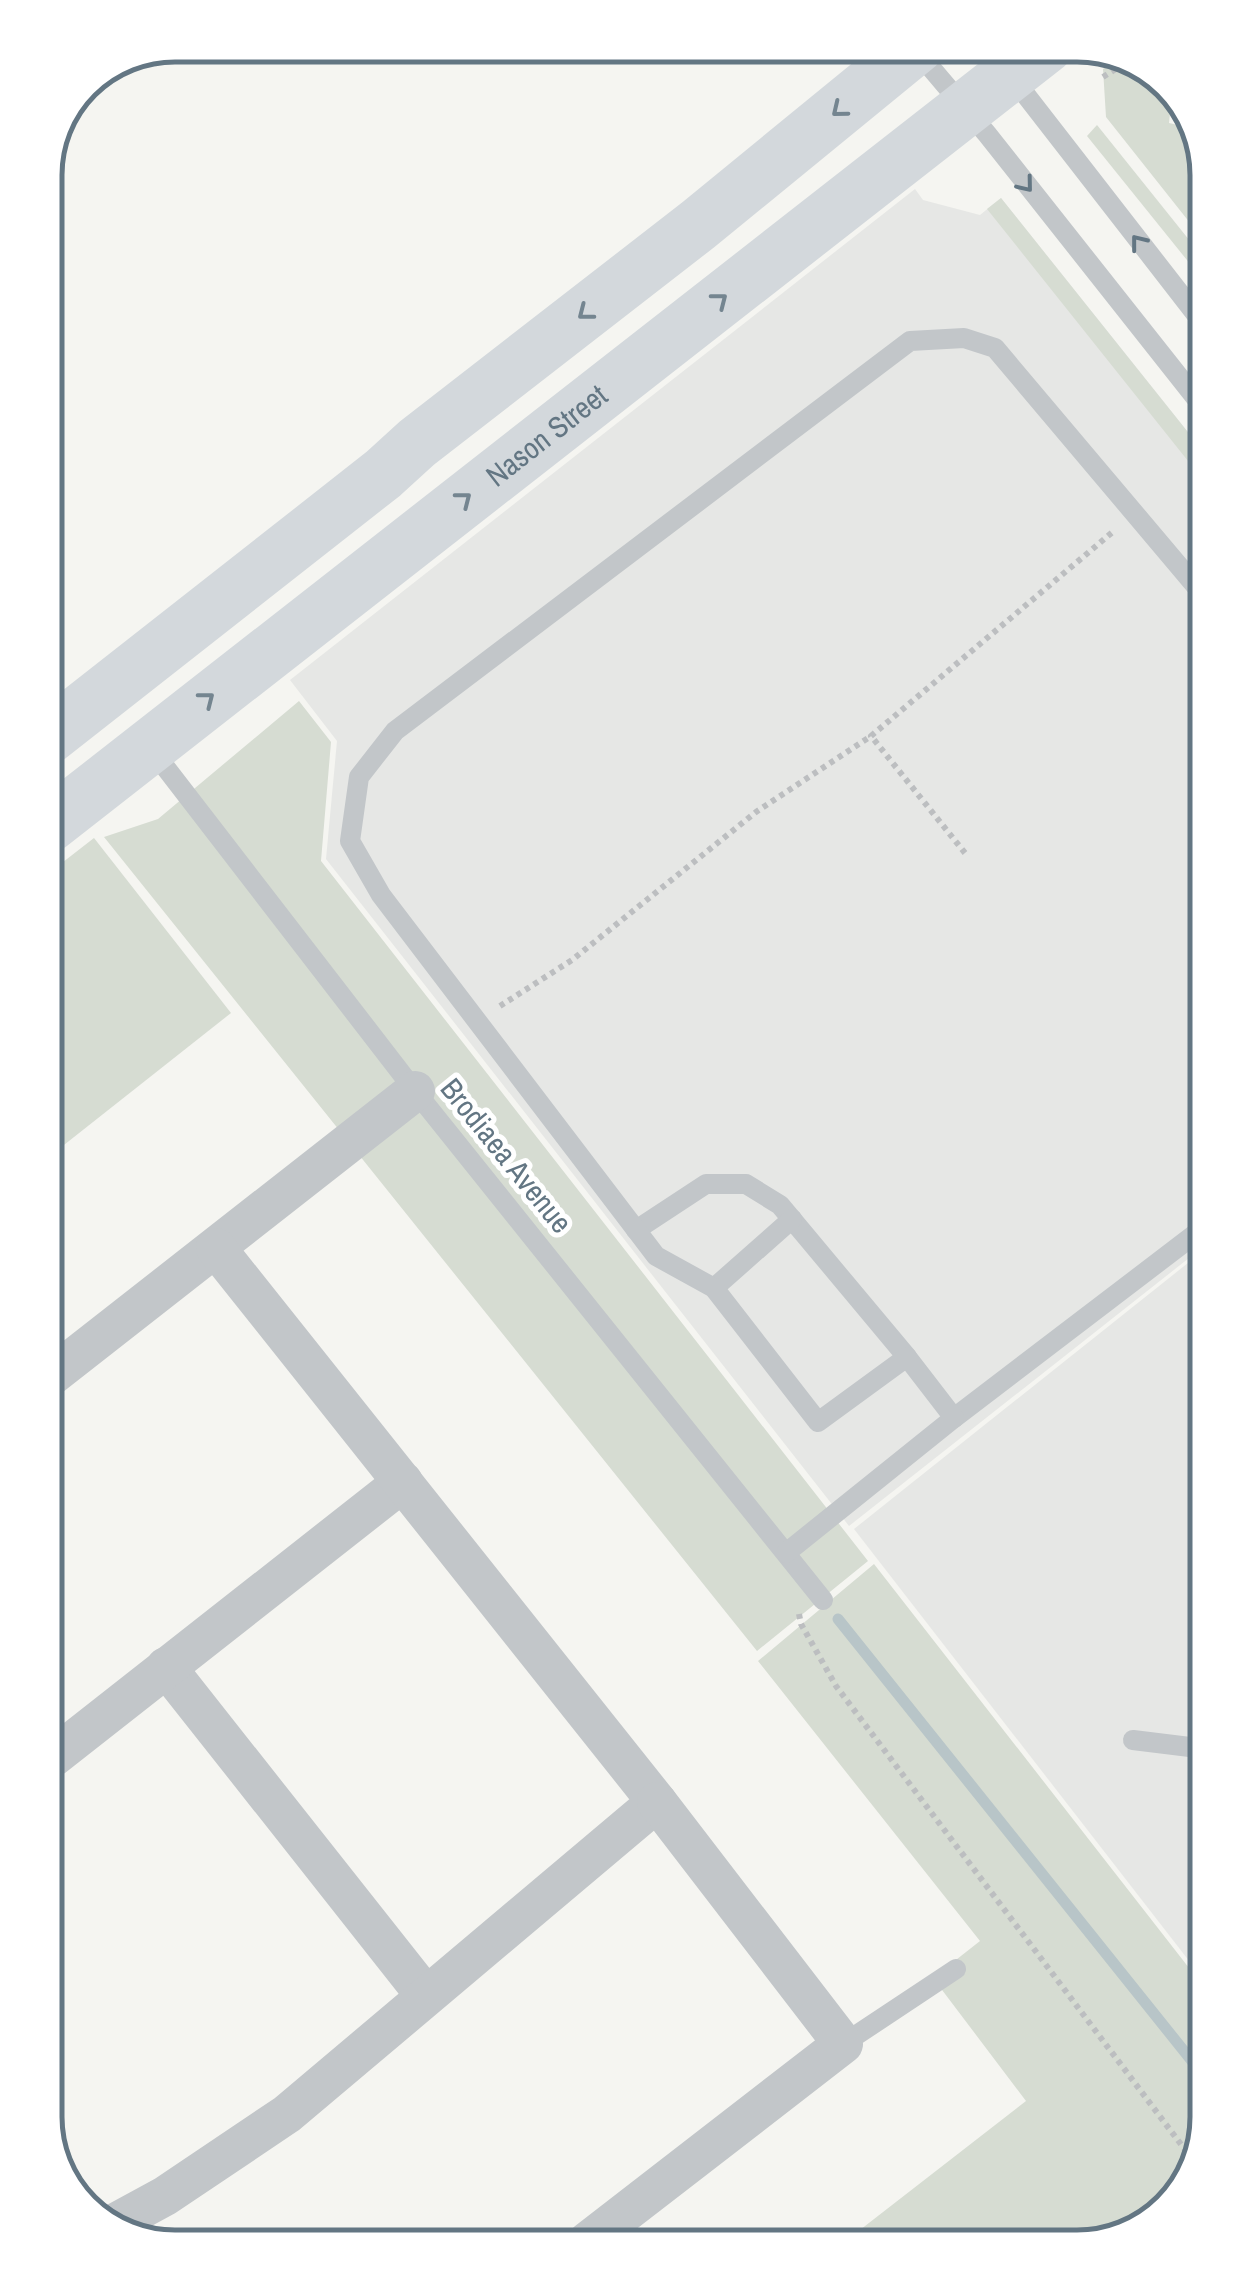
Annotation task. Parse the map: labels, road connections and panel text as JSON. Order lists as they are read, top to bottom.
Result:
{
  "streets": {
    "main road": ["Nason Street"],
    "lane": ["Brodiaea Avenue"]
  },
  "crossings": [
    ["Nason Street", "Brodiaea Avenue"]
  ]
}
